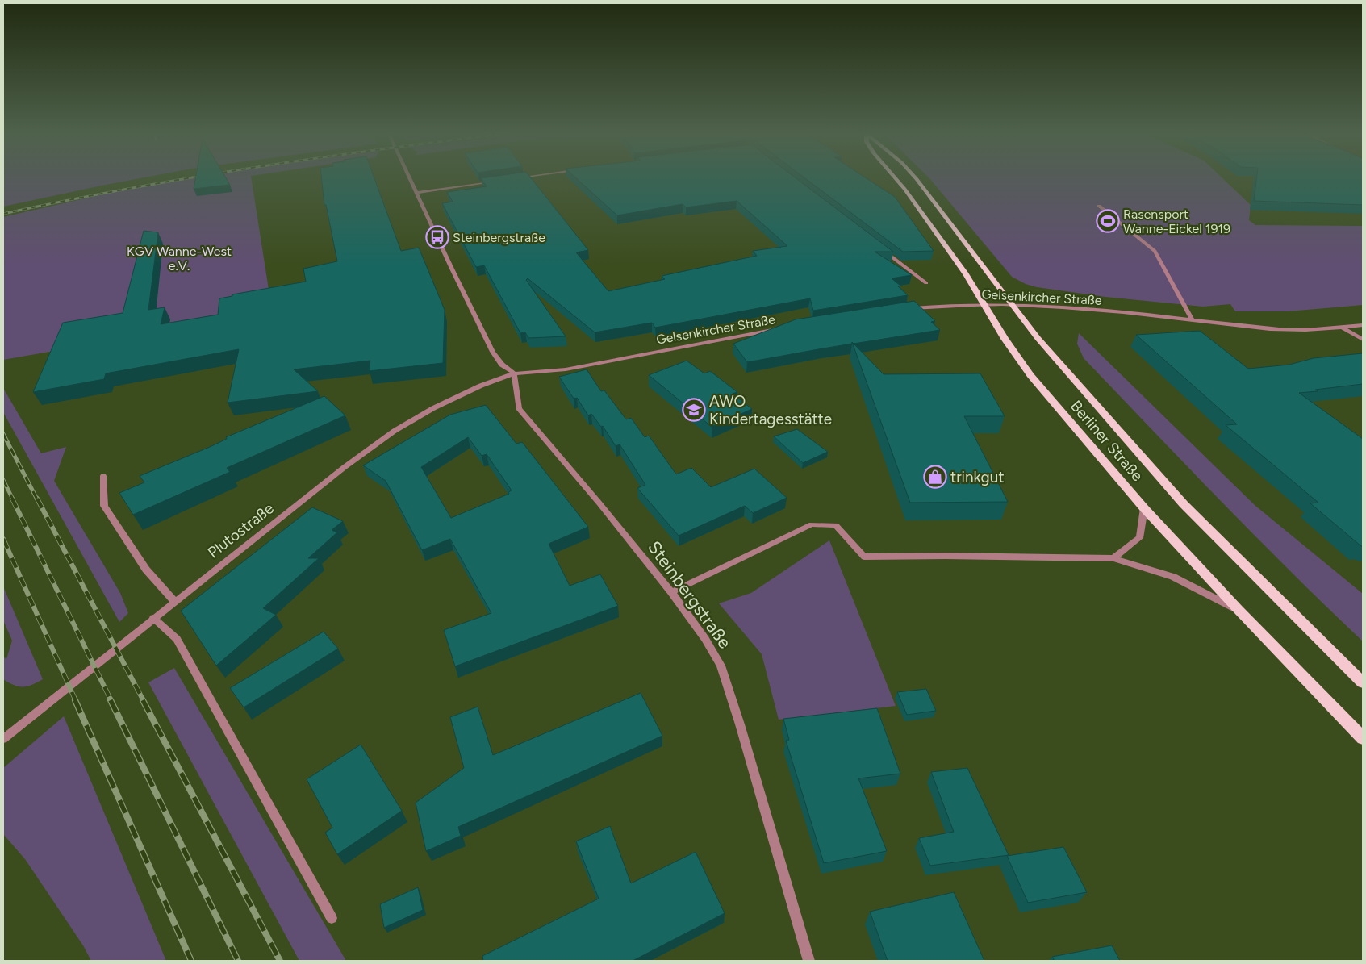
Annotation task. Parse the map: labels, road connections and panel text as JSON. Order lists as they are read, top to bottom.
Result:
{
  "streets": {
    "main road": ["Berliner Straße"],
    "street": ["Gelsenkircher Straße", "Plutostraße", "Steinbergstraße"]
  },
  "crossings": [
    ["Gelsenkircher Straße", "Berliner Straße"],
    ["Gelsenkircher Straße", "Plutostraße"],
    ["Gelsenkircher Straße", "Steinbergstraße"],
    ["Plutostraße", "Steinbergstraße"]
  ],
  "parks": ["KGV Wanne-West e.V."],
  "places": {
    "sports": ["Rasensport Wanne-Eickel 1919"],
    "bus stop": ["Steinbergstraße"],
    "school or university": ["AWO Kindertagesstätte"],
    "shop": ["trinkgut"]
  }
}
